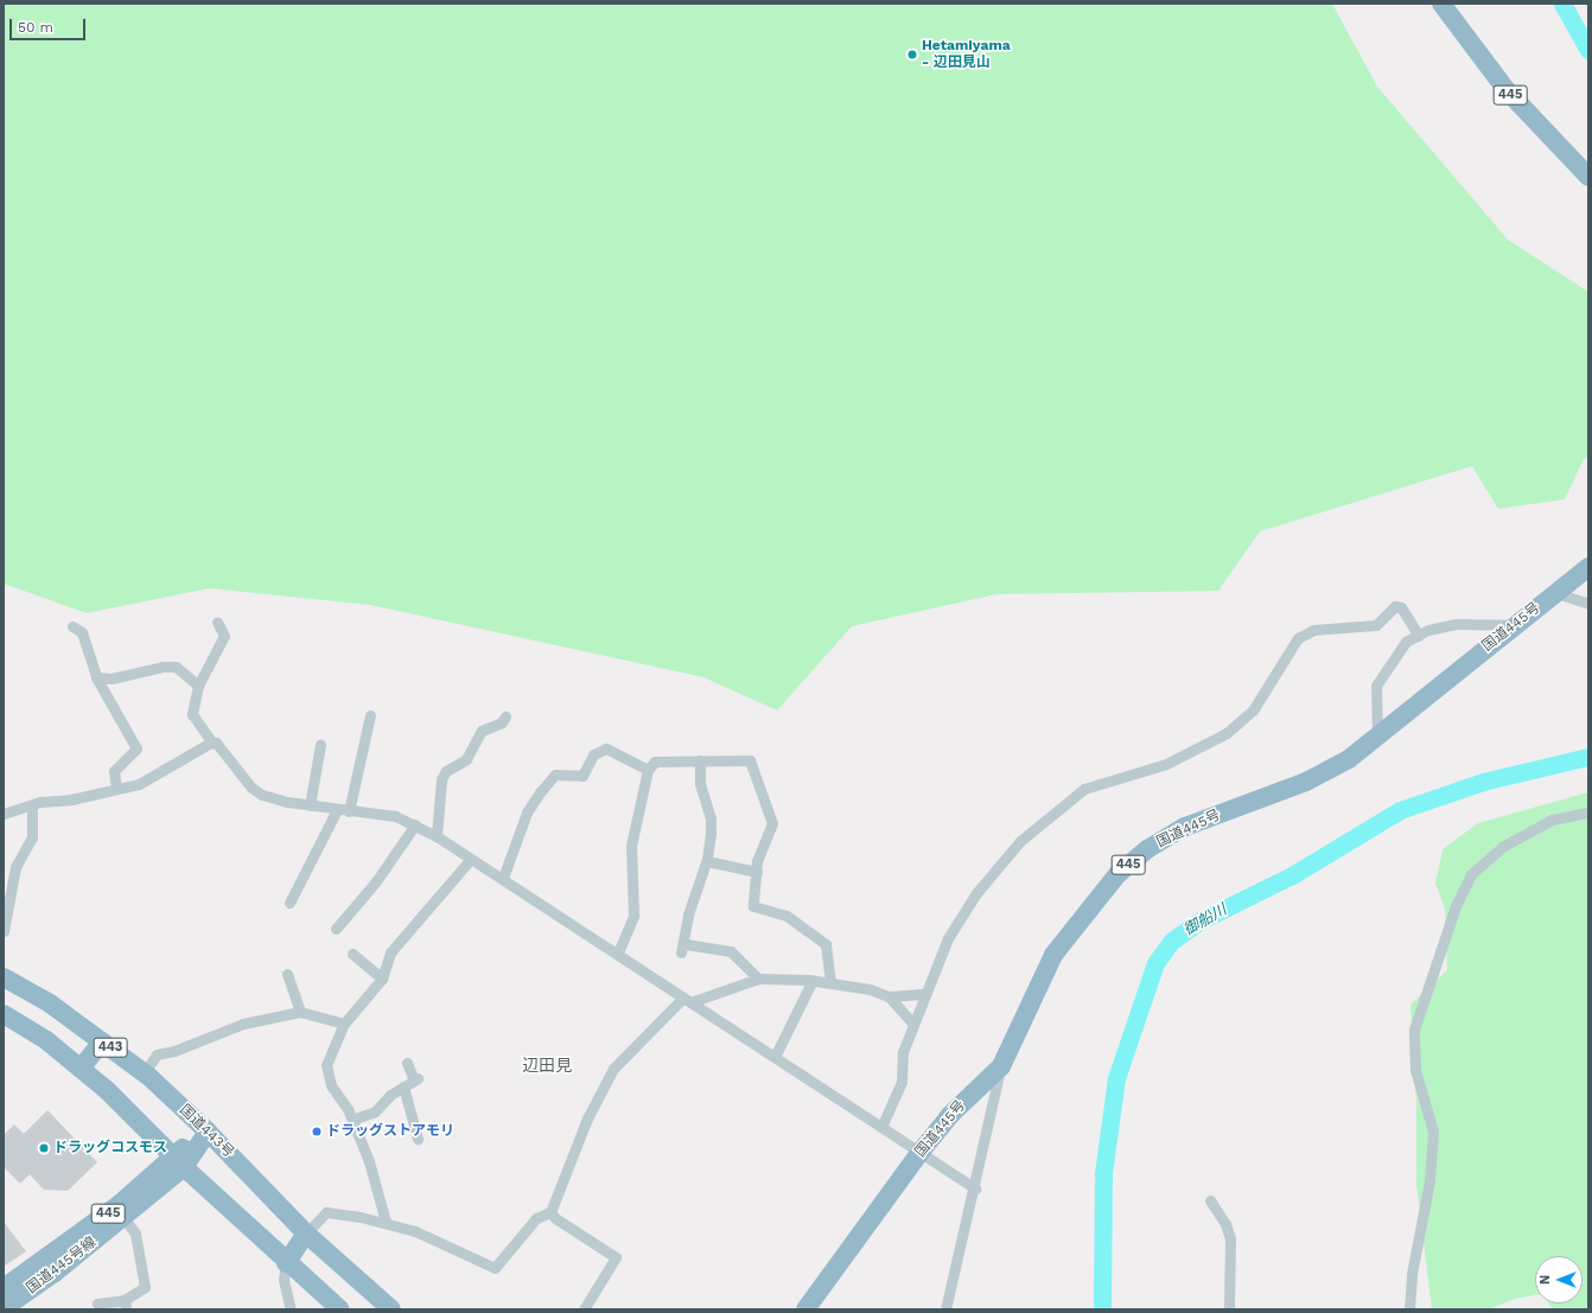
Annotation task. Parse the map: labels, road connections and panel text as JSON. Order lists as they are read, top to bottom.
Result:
{
  "streets": {
    "highway": [
      "445",
      "国道445号",
      "443",
      "国道443号",
      "国道445号線"
    ]
  },
  "crossings": [
    ["445", "443"],
    ["445", "国道443号"],
    ["445", "国道445号線"],
    ["443", "国道445号線"]
  ],
  "districts": ["辺田見"],
  "water": ["御船川"],
  "places": ["Hetamiyama - 辺田見山", "ドラッグストアモリ", "ドラッグコスモス"],
  "scale_bar": "50 m",
  "north": "left"
}
